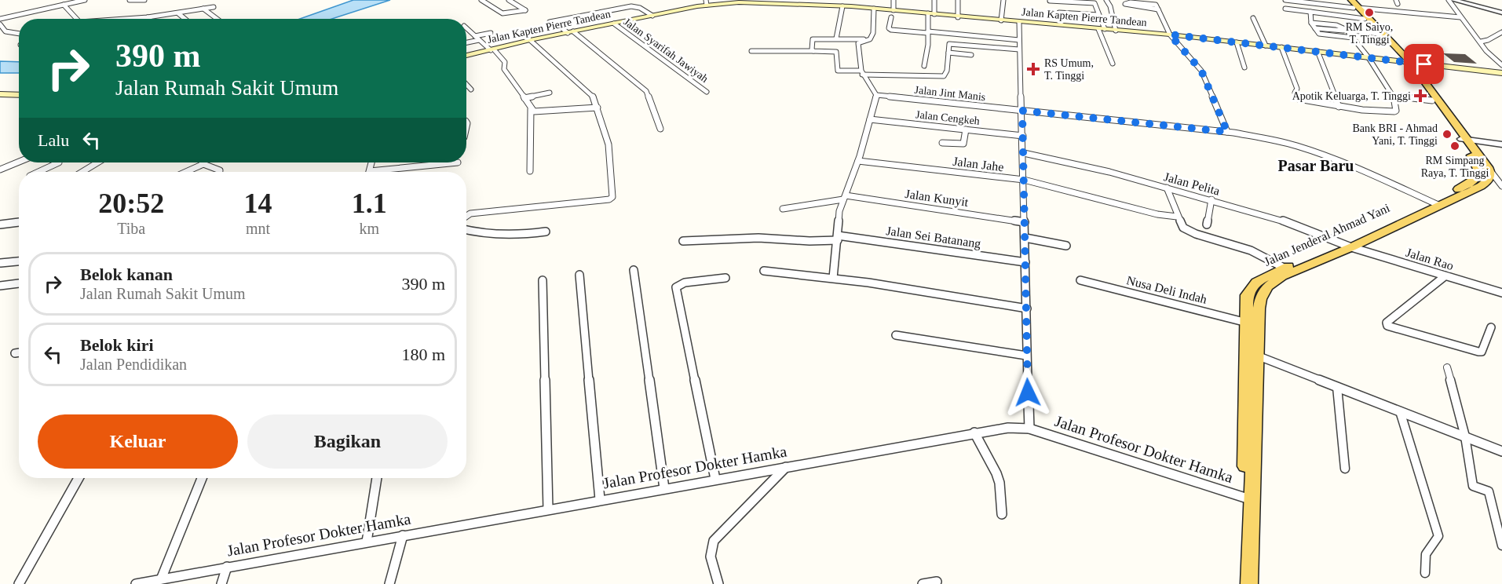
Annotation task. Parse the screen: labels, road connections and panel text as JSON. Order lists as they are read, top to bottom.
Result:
{
  "streets": {
    "main road": ["Jalan Kapten Pierre Tandean", "Jalan Jenderal Ahmad Yani"],
    "street": [
      "Jalan Syarifah Jawiyah",
      "Jalan Jint Manis",
      "Jalan Cengkeh",
      "Jalan Jahe",
      "Jalan Pelita",
      "Jalan Kunyit",
      "Jalan Sei Batanang",
      "Jalan Rao",
      "Nusa Deli Indah",
      "Jalan Profesor Dokter Hamka"
    ]
  },
  "crossings": [
    ["Jalan Kapten Pierre Tandean", "Jalan Syarifah Jawiyah"],
    ["Jalan Kapten Pierre Tandean", "Jalan Jenderal Ahmad Yani"],
    ["Jalan Jint Manis", "Jalan Jenderal Ahmad Yani"],
    ["Jalan Pelita", "Jalan Jenderal Ahmad Yani"],
    ["Jalan Pelita", "Jalan Rao"],
    ["Jalan Jenderal Ahmad Yani", "Jalan Rao"],
    ["Jalan Jenderal Ahmad Yani", "Nusa Deli Indah"],
    ["Jalan Jenderal Ahmad Yani", "Jalan Profesor Dokter Hamka"]
  ],
  "districts": ["Pasar Baru"],
  "places": {
    "other": ["RM Saiyo, T. Tinggi", "Bank BRI - Ahmad Yani, T. Tinggi", "RM Simpang Raya, T. Tinggi"],
    "health": ["RS Umum, T. Tinggi", "Apotik Keluarga, T. Tinggi"]
  },
  "page": {
    "turn": ["390 m", "Jalan Rumah Sakit Umum"],
    "then": "Lalu",
    "eta": [
      "20:52",
      "Tiba",
      "14",
      "mnt",
      "1.1",
      "km"
    ],
    "list": [
      {
        "name": "Belok kanan",
        "note": "Jalan Rumah Sakit Umum",
        "value": "390 m"
      },
      {
        "name": "Belok kiri",
        "note": "Jalan Pendidikan",
        "value": "180 m"
      }
    ],
    "buttons": ["Keluar", "Bagikan"]
  }
}
